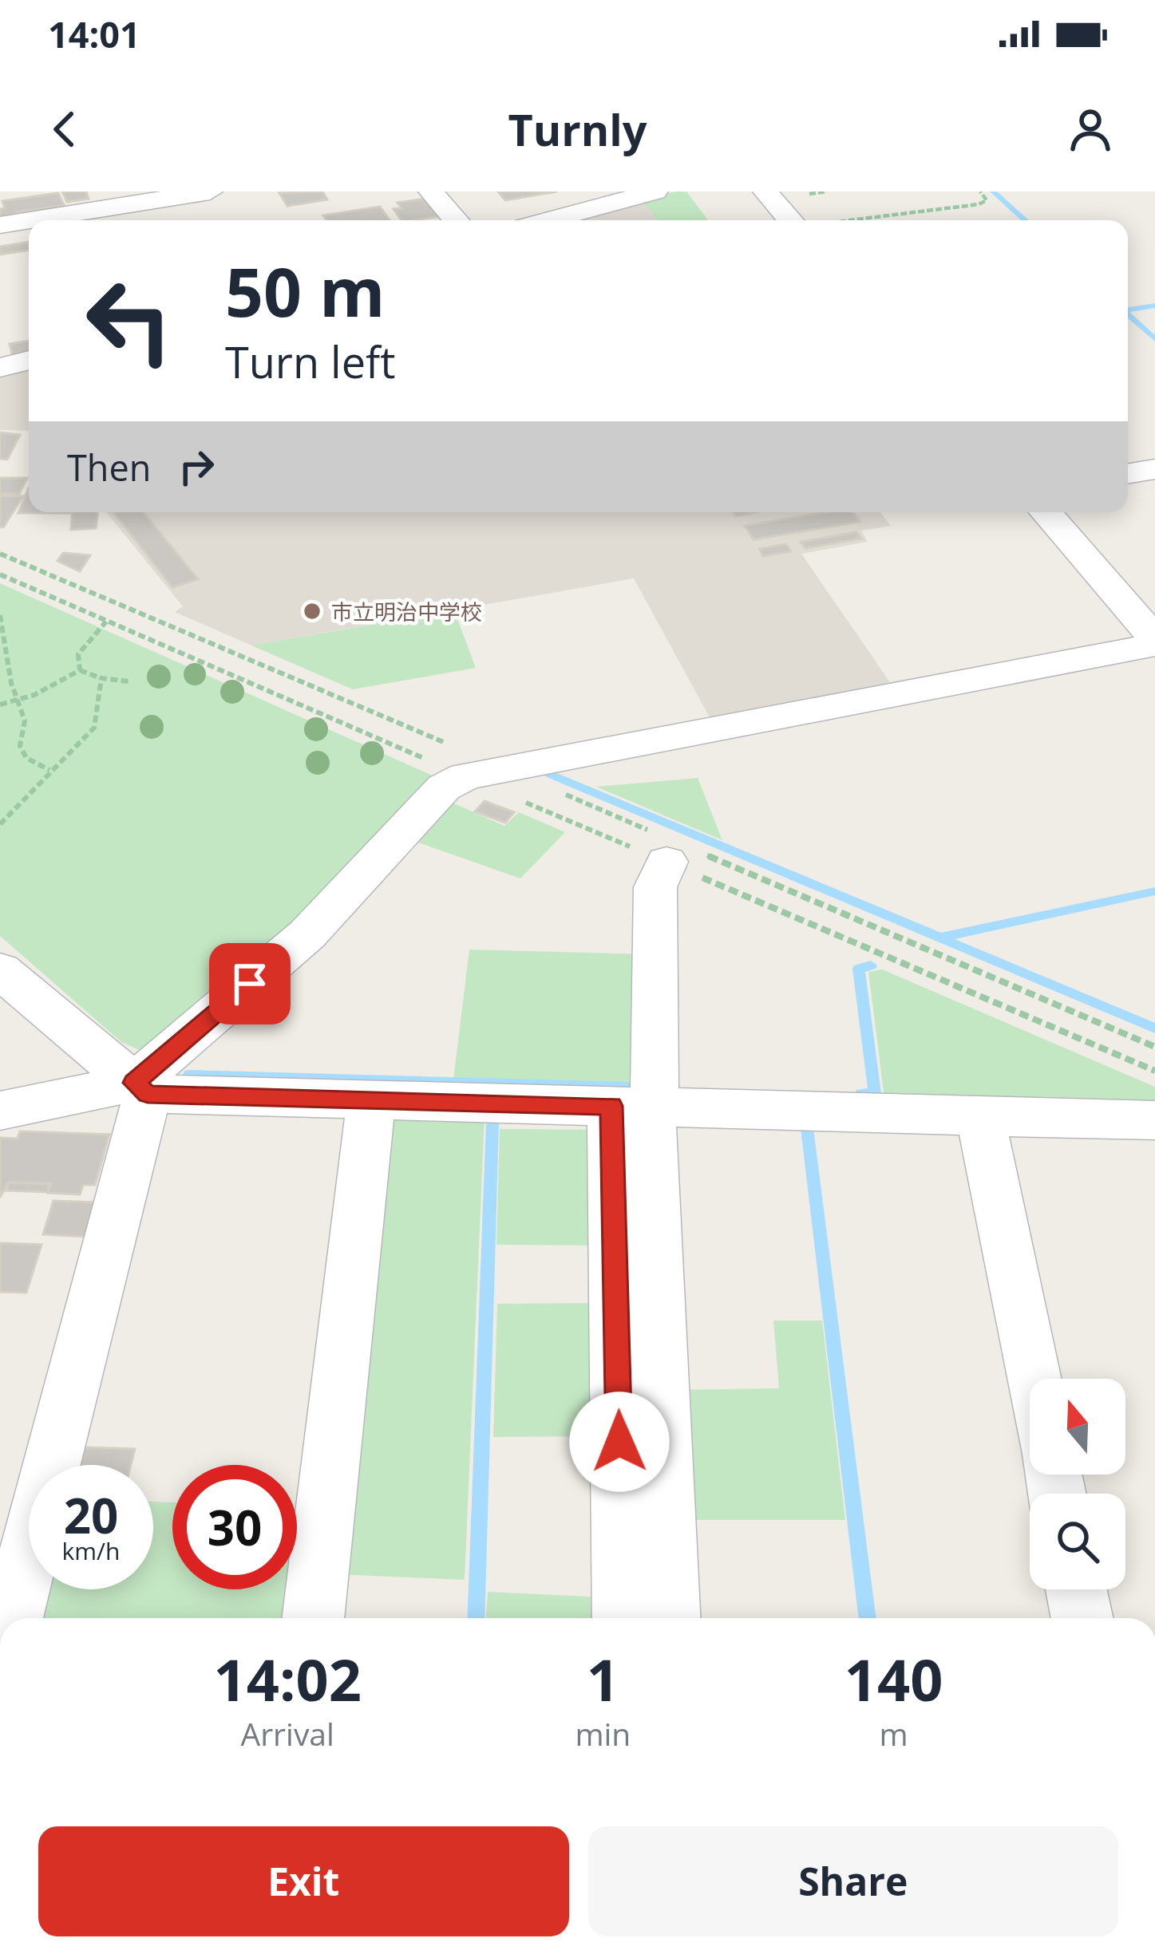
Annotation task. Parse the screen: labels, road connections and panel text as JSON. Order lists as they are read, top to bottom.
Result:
{
  "places": ["市立明治中学校"],
  "north": "top",
  "page": {
    "status": "14:01",
    "header": "Turnly",
    "turn": ["50 m", "Turn left"],
    "then": "Then",
    "speed": "20 km/h",
    "limit": "30",
    "eta": [
      "14:02",
      "Arrival",
      "1",
      "min",
      "140",
      "m"
    ],
    "buttons": ["Exit", "Share"]
  }
}
